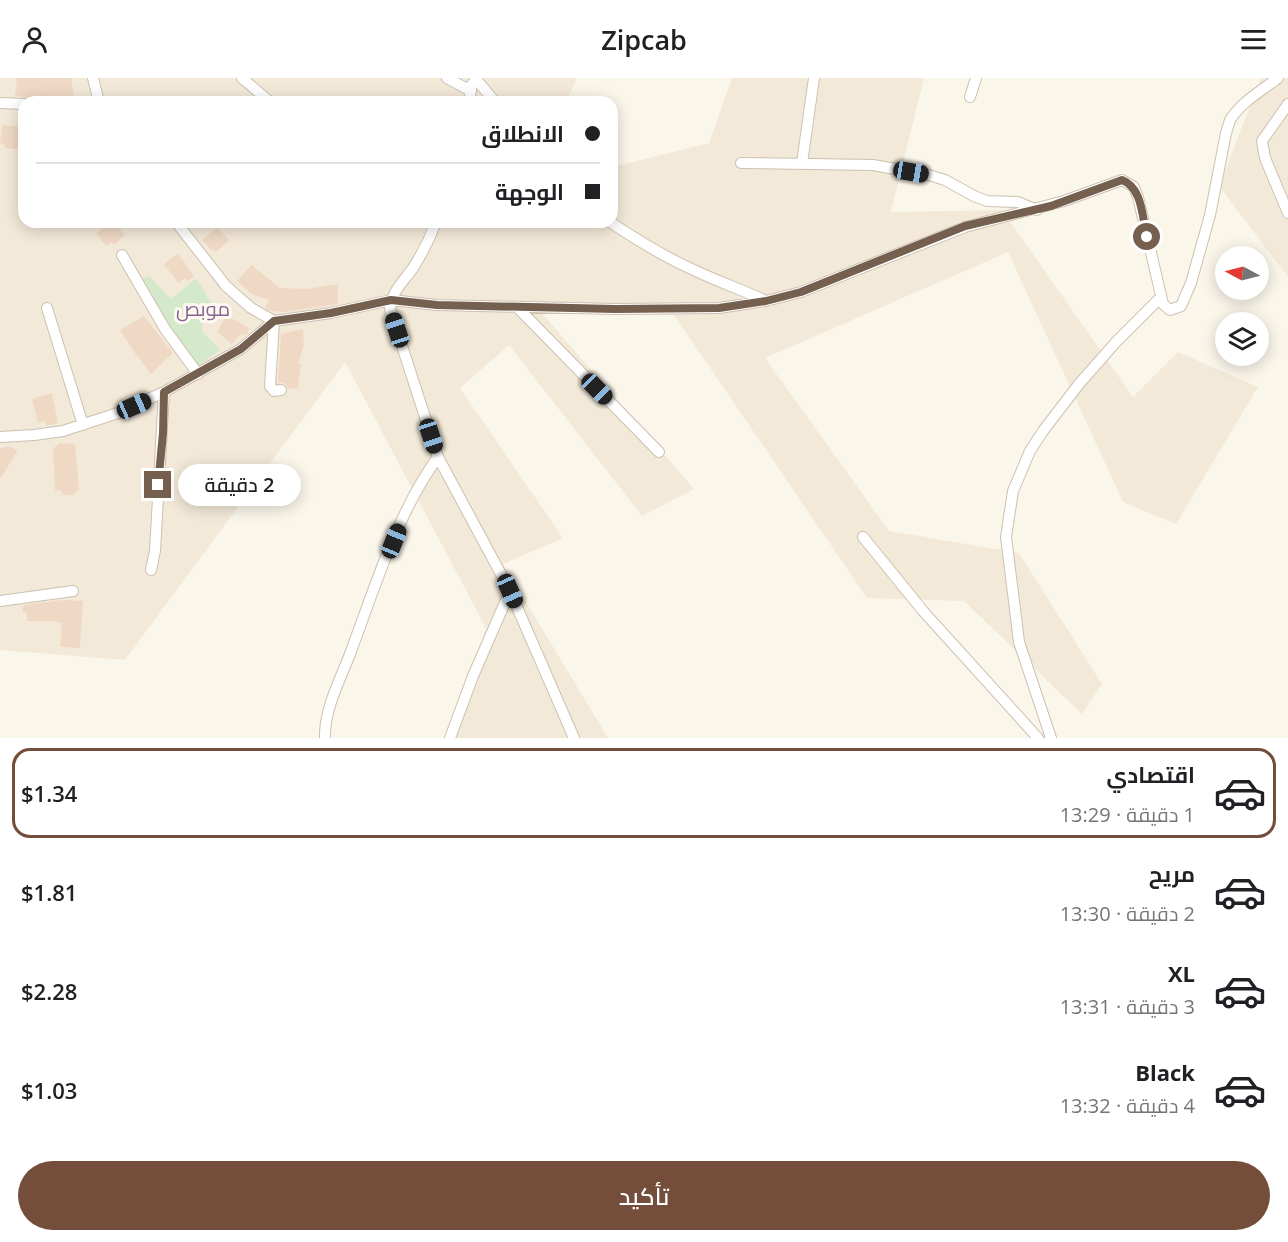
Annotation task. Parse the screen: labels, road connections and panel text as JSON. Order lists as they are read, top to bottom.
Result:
{
  "districts": ["موبص"],
  "north": "left",
  "page": {
    "header": "Zipcab",
    "banner": ["الانطلاق", "الوجهة"],
    "bubble": "2 دقيقة",
    "list": [
      {
        "name": "اقتصادي",
        "note": "1 دقيقة · 13:29",
        "value": "$1.34"
      },
      {
        "name": "مريح",
        "note": "2 دقيقة · 13:30",
        "value": "$1.81"
      },
      {
        "name": "XL",
        "note": "3 دقيقة · 13:31",
        "value": "$2.28"
      },
      {
        "name": "Black",
        "note": "4 دقيقة · 13:32",
        "value": "$1.03"
      }
    ],
    "buttons": "تأكيد"
  }
}
